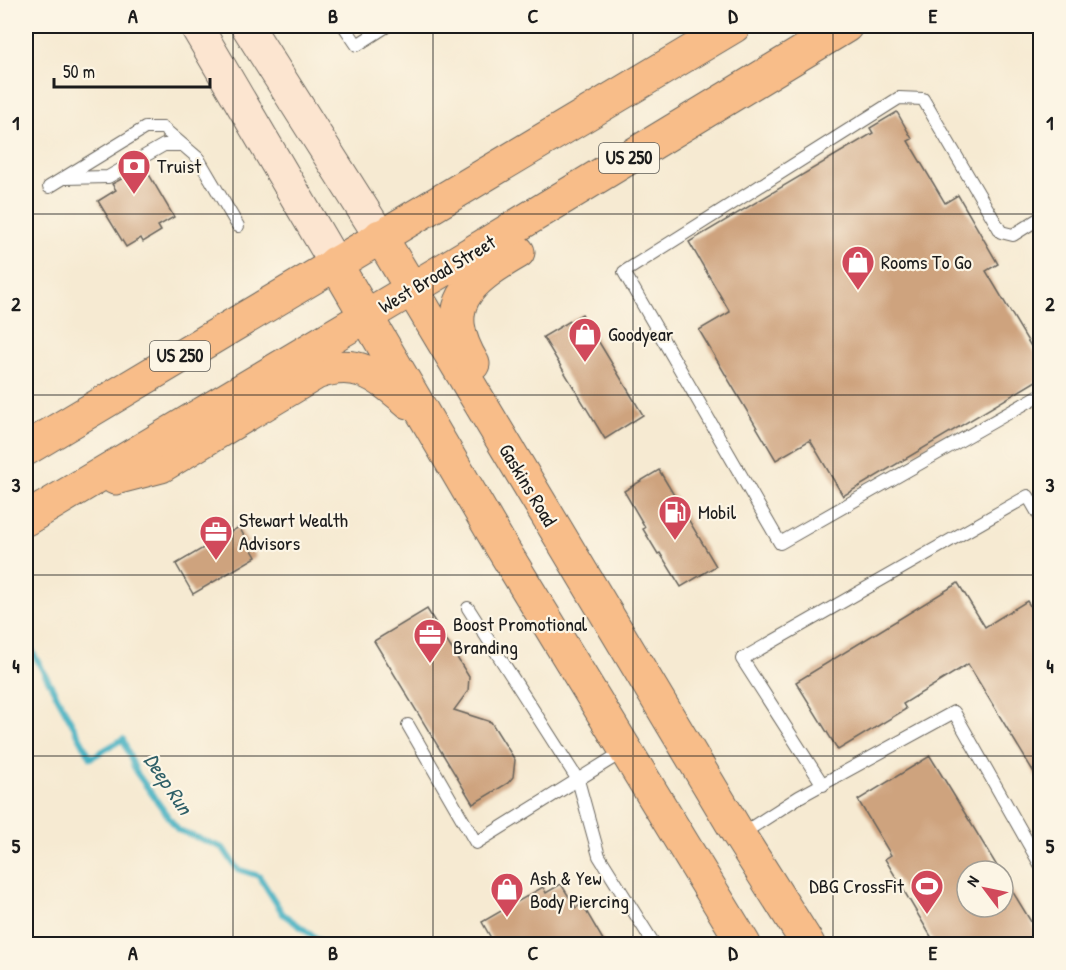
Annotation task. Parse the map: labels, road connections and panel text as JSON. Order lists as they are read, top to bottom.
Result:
{
  "streets": {
    "main road": ["US 250", "West Broad Street", "Gaskins Road"]
  },
  "crossings": [
    ["US 250", "Gaskins Road"],
    ["West Broad Street", "Gaskins Road"]
  ],
  "water": ["Deep Run"],
  "places": {
    "bank": ["Truist"],
    "shop": ["Rooms To Go", "Goodyear", "Ash & Yew Body Piercing"],
    "fuel station": ["Mobil"],
    "office": ["Stewart Wealth Advisors", "Boost Promotional Branding"],
    "sports": ["DBG CrossFit"]
  },
  "scale_bar": "50 m",
  "north": "top left",
  "grid": {
    "columns": [
      "A",
      "B",
      "C",
      "D",
      "E"
    ],
    "rows": [
      "1",
      "2",
      "3",
      "4",
      "5"
    ]
  }
}
